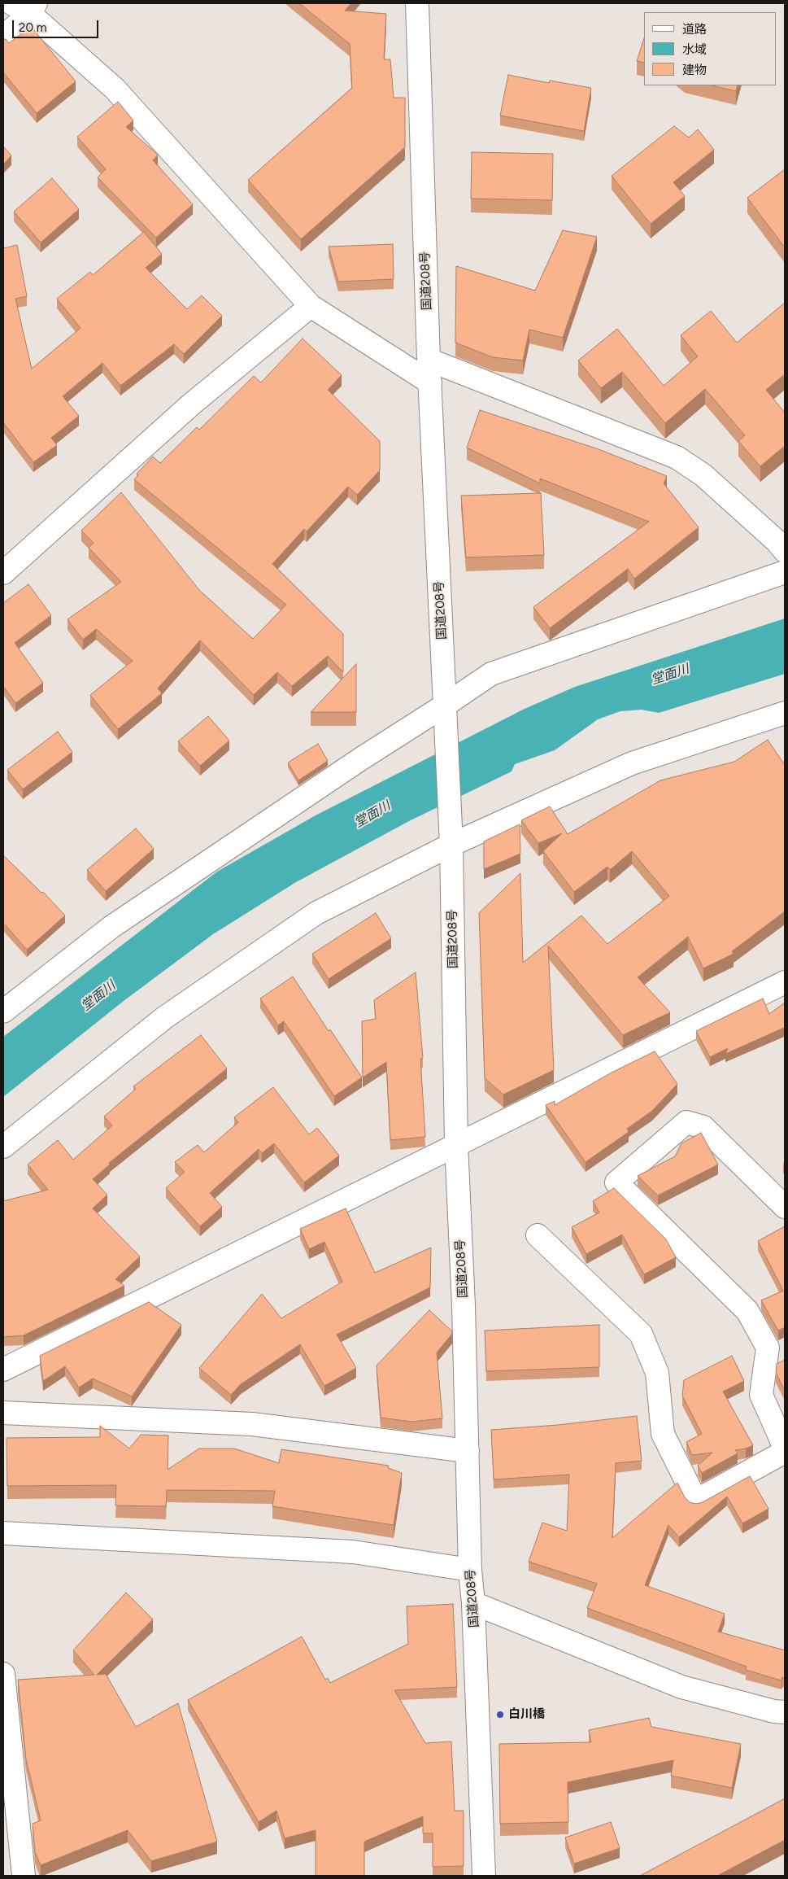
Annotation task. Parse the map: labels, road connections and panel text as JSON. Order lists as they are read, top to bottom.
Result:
{
  "streets": {
    "main road": ["国道208号"]
  },
  "water": ["堂面川"],
  "places": ["白川橋"],
  "legend": ["道路", "水域", "建物"],
  "scale_bar": "20 m"
}
